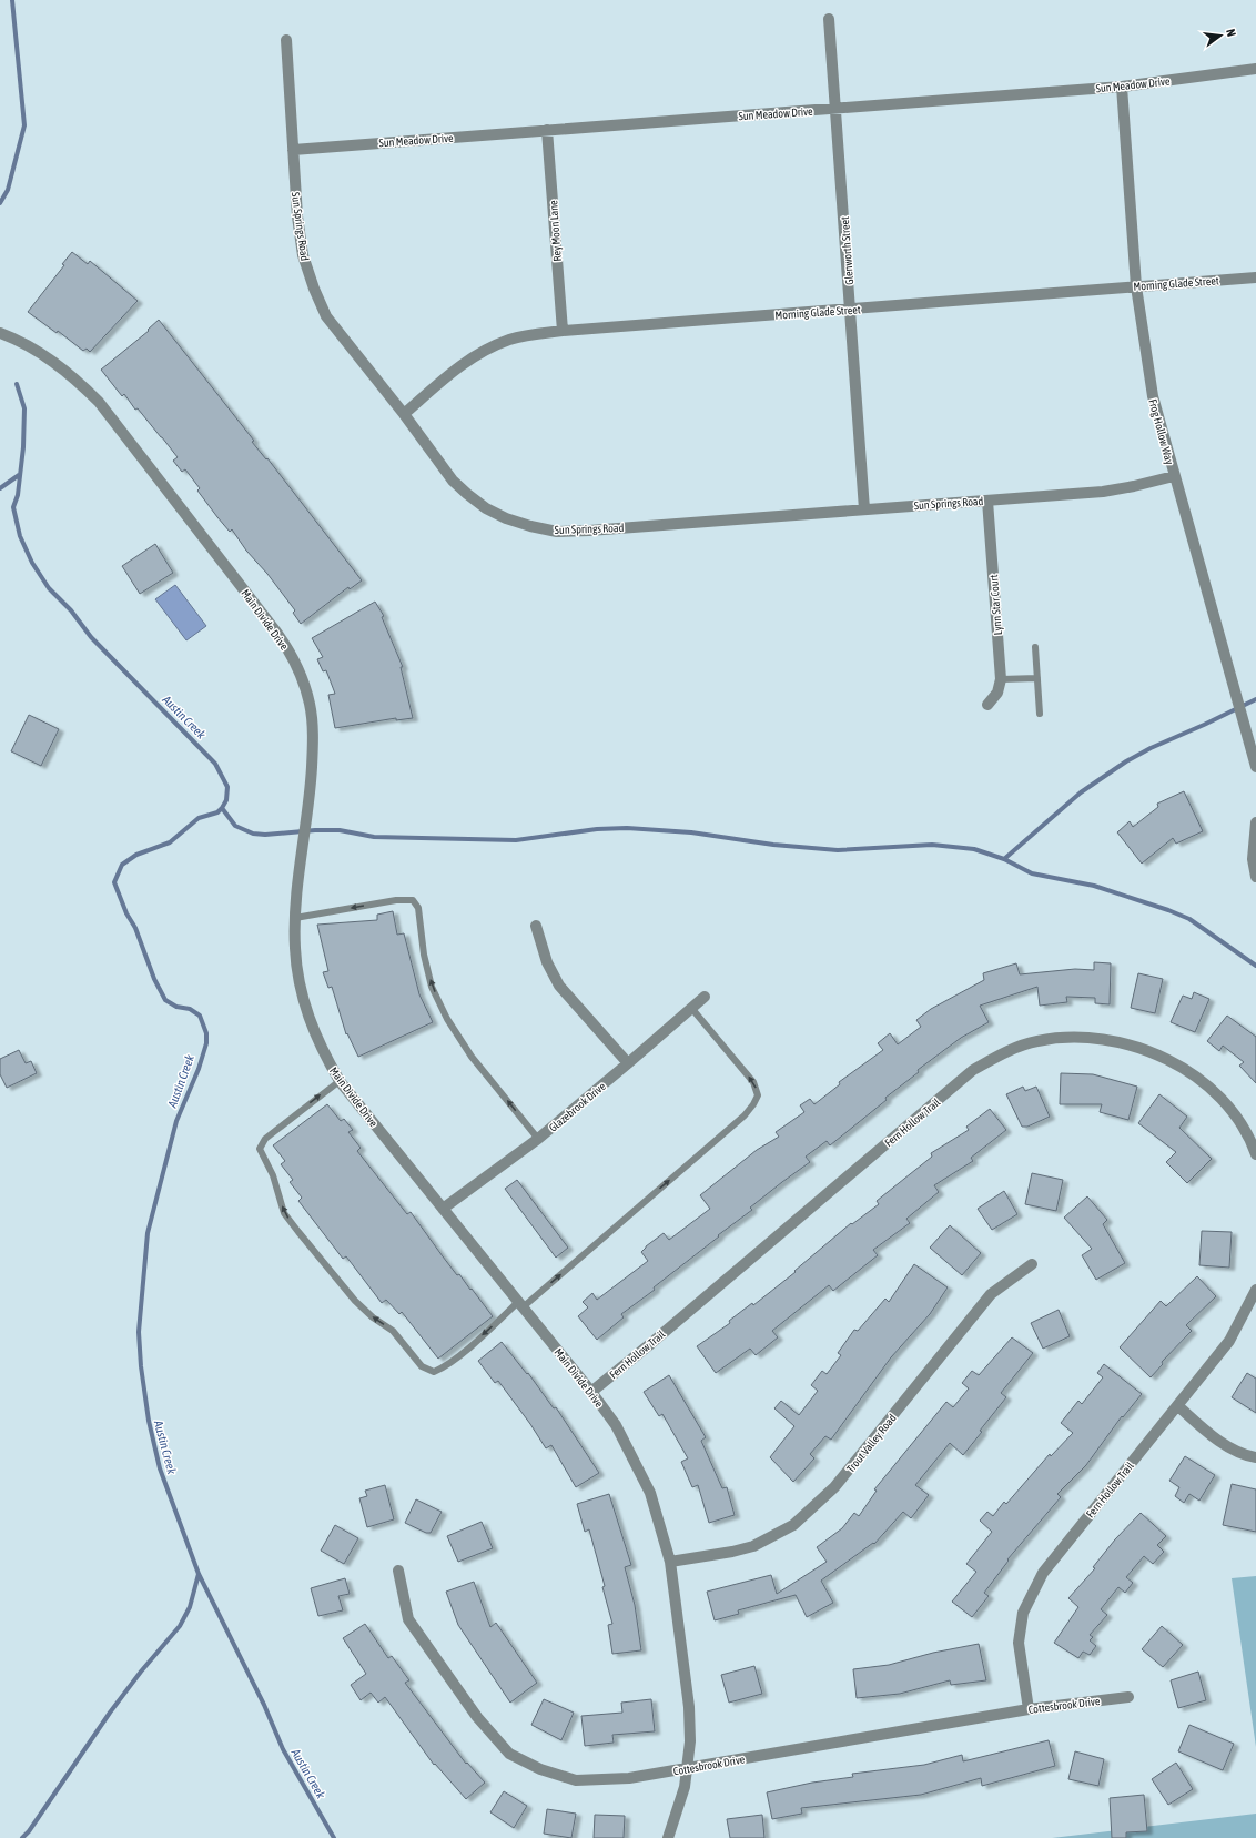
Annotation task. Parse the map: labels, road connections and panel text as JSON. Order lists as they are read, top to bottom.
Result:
{
  "streets": {
    "street": [
      "Sun Meadow Drive",
      "Sun Springs Road",
      "Rey Moon Lane",
      "Glenworth Street",
      "Morning Glade Street",
      "Frog Hollow Way",
      "Lynn Star Court",
      "Main Divide Drive",
      "Glazebrook Drive",
      "Fern Hollow Trail",
      "Trout Valley Road",
      "Cottesbrook Drive"
    ]
  },
  "crossings": [
    ["Sun Meadow Drive", "Sun Springs Road"],
    ["Sun Meadow Drive", "Rey Moon Lane"],
    ["Sun Meadow Drive", "Glenworth Street"],
    ["Sun Meadow Drive", "Frog Hollow Way"],
    ["Sun Springs Road", "Glenworth Street"],
    ["Sun Springs Road", "Morning Glade Street"],
    ["Sun Springs Road", "Frog Hollow Way"],
    ["Sun Springs Road", "Lynn Star Court"],
    ["Rey Moon Lane", "Morning Glade Street"],
    ["Glenworth Street", "Morning Glade Street"],
    ["Morning Glade Street", "Frog Hollow Way"],
    ["Main Divide Drive", "Glazebrook Drive"],
    ["Main Divide Drive", "Fern Hollow Trail"],
    ["Main Divide Drive", "Trout Valley Road"],
    ["Main Divide Drive", "Cottesbrook Drive"],
    ["Fern Hollow Trail", "Cottesbrook Drive"]
  ],
  "water": ["Austin Creek"],
  "north": "right"
}
